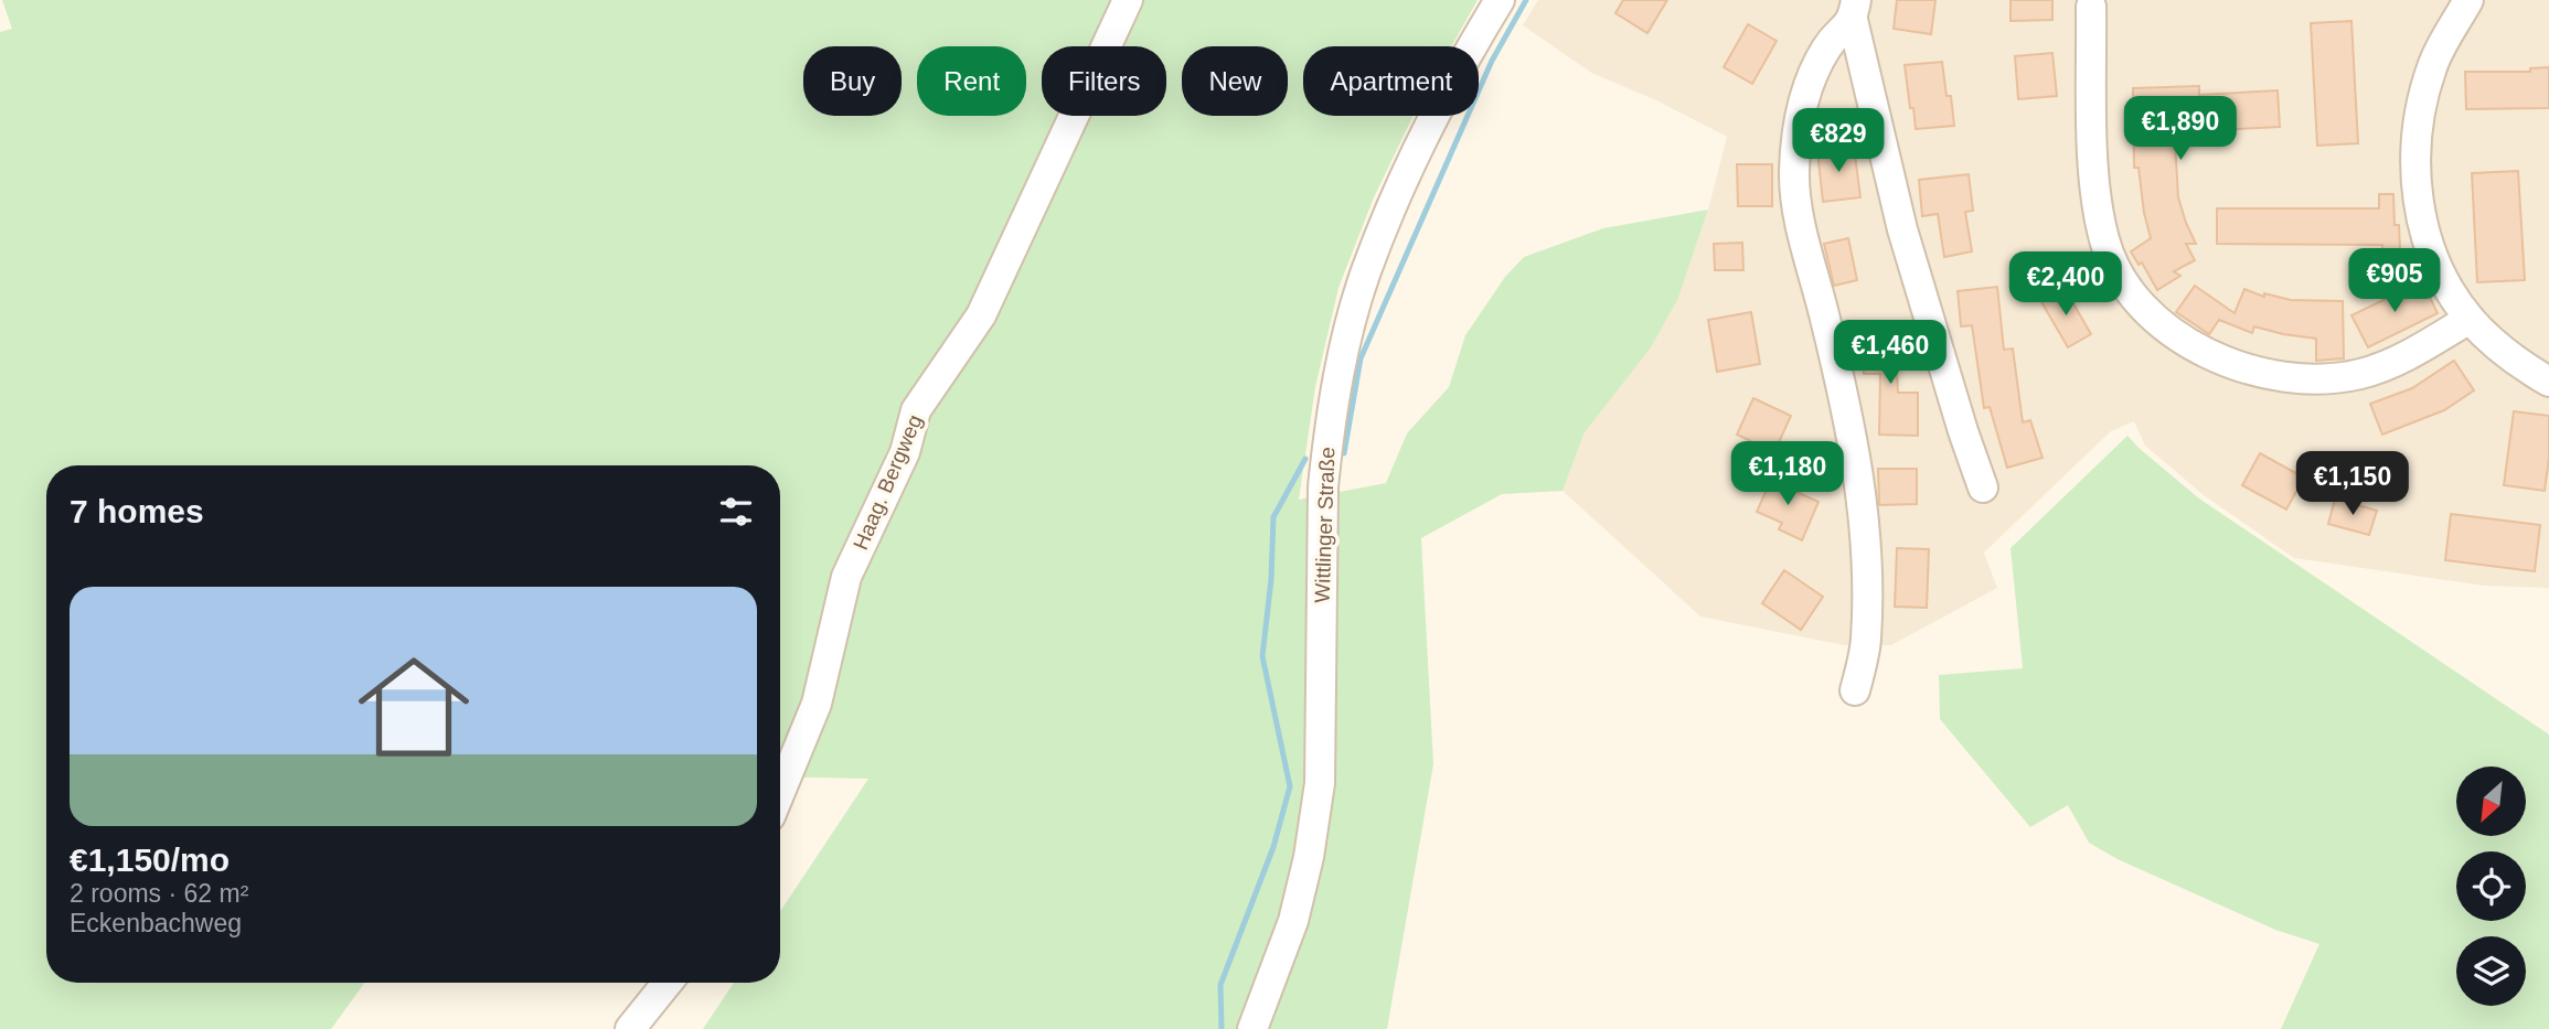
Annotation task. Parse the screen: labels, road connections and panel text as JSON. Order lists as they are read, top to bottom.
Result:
{
  "streets": {
    "street": ["Haag. Bergweg", "Wittlinger Straße"]
  },
  "north": "bottom left",
  "page": {
    "chip": [
      "Buy",
      "Rent",
      "Filters",
      "New",
      "Apartment"
    ],
    "price": [
      "€1,890",
      "€829",
      "€905",
      "€2,400",
      "€1,460",
      "€1,180",
      "€1,150"
    ],
    "heading": "7 homes",
    "list": [
      {
        "name": "€1,150/mo",
        "note": "2 rooms · 62 m² · Eckenbachweg"
      }
    ]
  }
}
